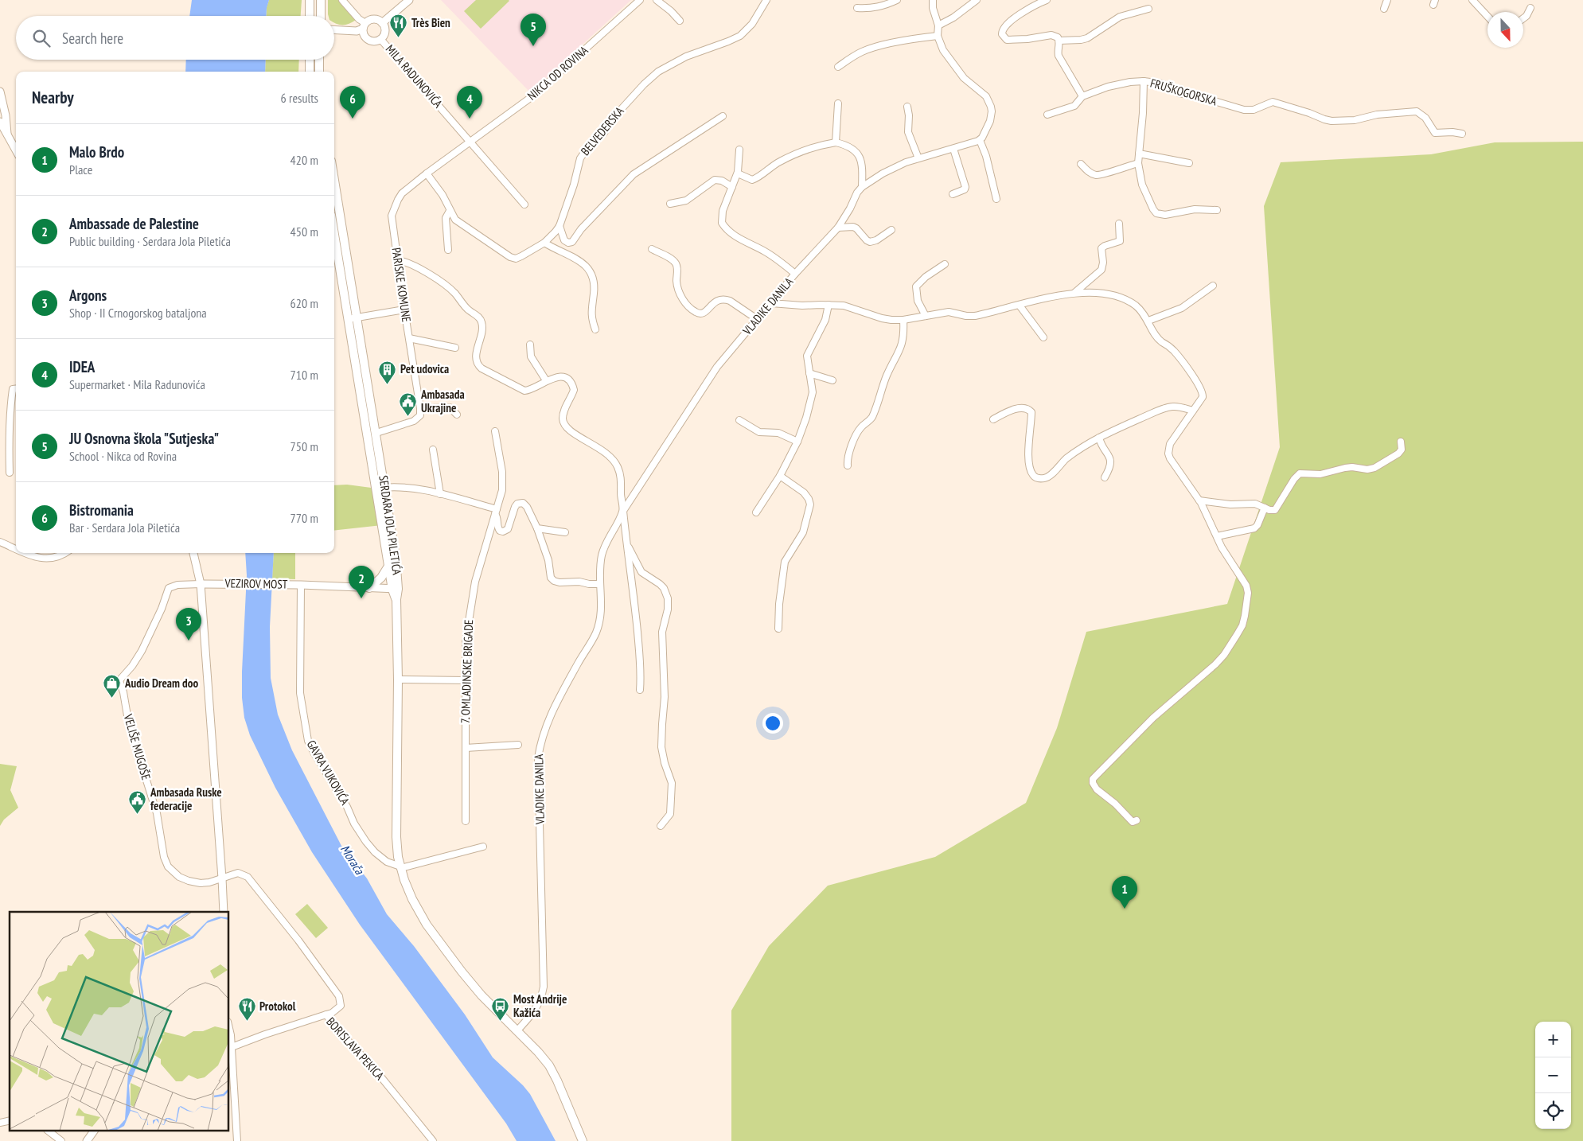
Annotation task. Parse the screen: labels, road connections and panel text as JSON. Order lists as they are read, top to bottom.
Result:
{
  "streets": {
    "main road": ["SERDARA JOLA PILETIĆA"],
    "street": [
      "NIKCA OD ROVINA",
      "MILA RADUNOVIĆA",
      "FRUŠKOGORSKA",
      "BELVEDERSKA",
      "PARISKE KOMUNE",
      "VLADIKE DANILA",
      "VEZIROV MOST",
      "7. OMLADINSKE BRIGADE",
      "VELIŠE MUGOŠE",
      "GAVRA VUKOVIĆA",
      "BORISLAVA PEKICA"
    ]
  },
  "crossings": [
    ["NIKCA OD ROVINA", "MILA RADUNOVIĆA"],
    ["NIKCA OD ROVINA", "PARISKE KOMUNE"],
    ["MILA RADUNOVIĆA", "PARISKE KOMUNE"],
    ["BELVEDERSKA", "PARISKE KOMUNE"],
    ["VLADIKE DANILA", "SERDARA JOLA PILETIĆA"],
    ["SERDARA JOLA PILETIĆA", "VEZIROV MOST"],
    ["SERDARA JOLA PILETIĆA", "GAVRA VUKOVIĆA"],
    ["VEZIROV MOST", "VELIŠE MUGOŠE"],
    ["VEZIROV MOST", "GAVRA VUKOVIĆA"]
  ],
  "water": ["Morača"],
  "places": {
    "restaurant": ["Très Bien", "Protokol"],
    "building": ["Pet udovica"],
    "public building": ["Ambasada Ukrajine", "Ambasada Ruske federacije"],
    "shop": ["Audio Dream doo"],
    "bus stop": ["Most Andrije Kažića"]
  },
  "north": "bottom",
  "page": {
    "pins": [
      "5",
      "4",
      "6",
      "2",
      "3",
      "1"
    ],
    "search": "Search here",
    "heading": ["Nearby", "6 results"],
    "list": [
      {
        "mark": "1",
        "name": "Malo Brdo",
        "note": "Place",
        "value": "420 m"
      },
      {
        "mark": "2",
        "name": "Ambassade de Palestine",
        "note": "Public building · Serdara Jola Piletića",
        "value": "450 m"
      },
      {
        "mark": "3",
        "name": "Argons",
        "note": "Shop · II Crnogorskog bataljona",
        "value": "620 m"
      },
      {
        "mark": "4",
        "name": "IDEA",
        "note": "Supermarket · Mila Radunovića",
        "value": "710 m"
      },
      {
        "mark": "5",
        "name": "JU Osnovna škola \"Sutjeska\"",
        "note": "School · Nikca od Rovina",
        "value": "750 m"
      },
      {
        "mark": "6",
        "name": "Bistromania",
        "note": "Bar · Serdara Jola Piletića",
        "value": "770 m"
      }
    ],
    "map_buttons": ["+", "−"]
  }
}
